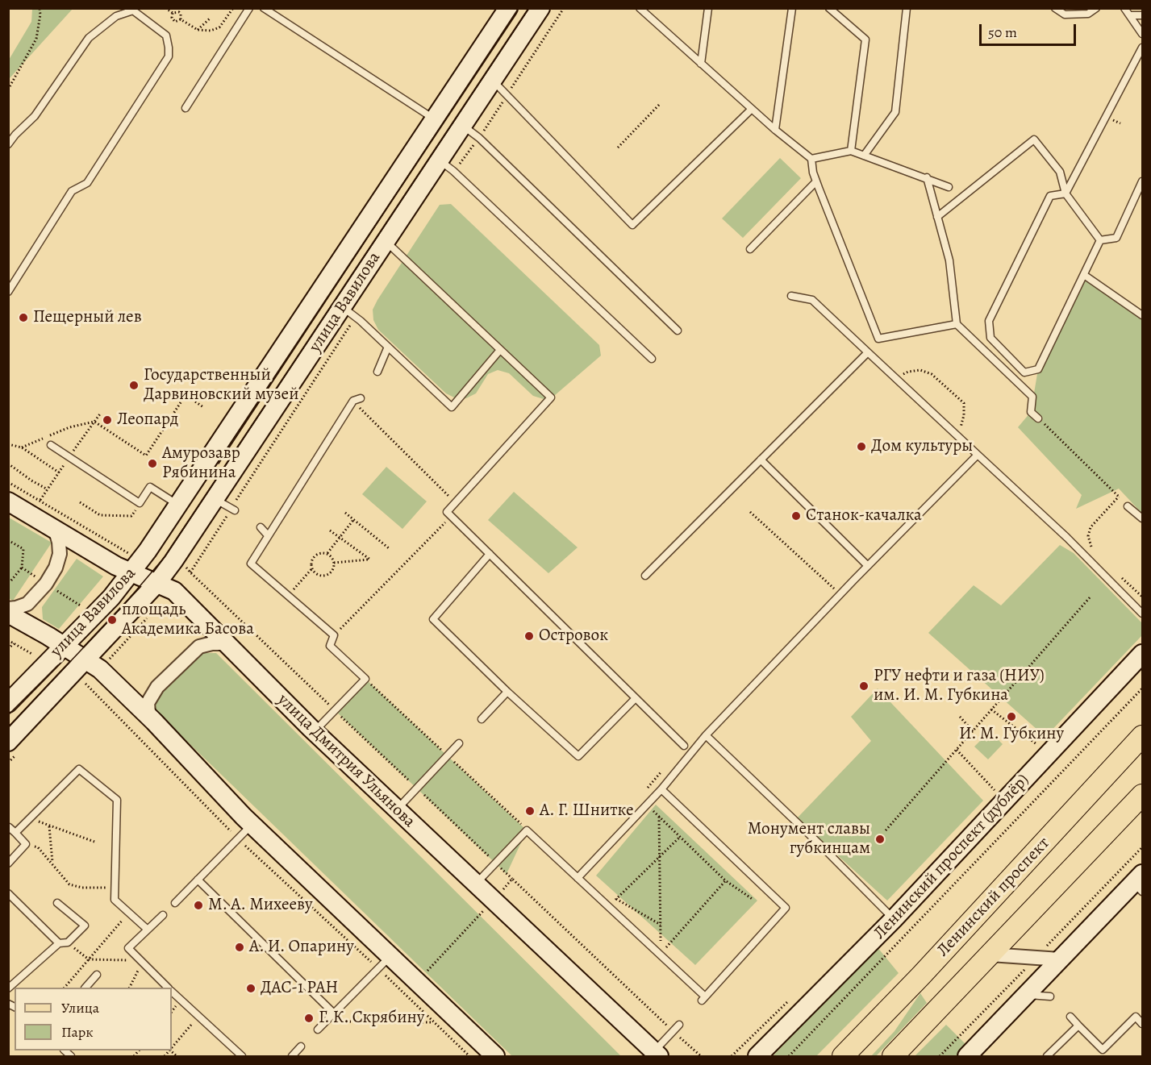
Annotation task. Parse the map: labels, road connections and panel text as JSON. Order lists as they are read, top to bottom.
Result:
{
  "streets": {
    "main road": [
      "улица Вавилова",
      "улица Дмитрия Ульянова",
      "Ленинский проспект (дублёр)",
      "Ленинский проспект"
    ]
  },
  "crossings": [
    ["улица Вавилова", "улица Дмитрия Ульянова"]
  ],
  "places": [
    "Пещерный лев",
    "Государственный Дарвиновский музей",
    "Леопард",
    "Дом культуры",
    "Амурозавр Рябинина",
    "Cтанок-качалка",
    "площадь Академика Басова",
    "Островок",
    "РГУ нефти и газа (НИУ) им. И. М. Губкина",
    "И. М. Губкину",
    "А. Г. Шнитке",
    "Монумент славы губкинцам",
    "М. А. Михееву",
    "А. И. Опарину",
    "ДАС-1 РАН",
    "Г. К. Скрябину"
  ],
  "legend": ["Улица", "Парк"],
  "scale_bar": "50 m"
}
